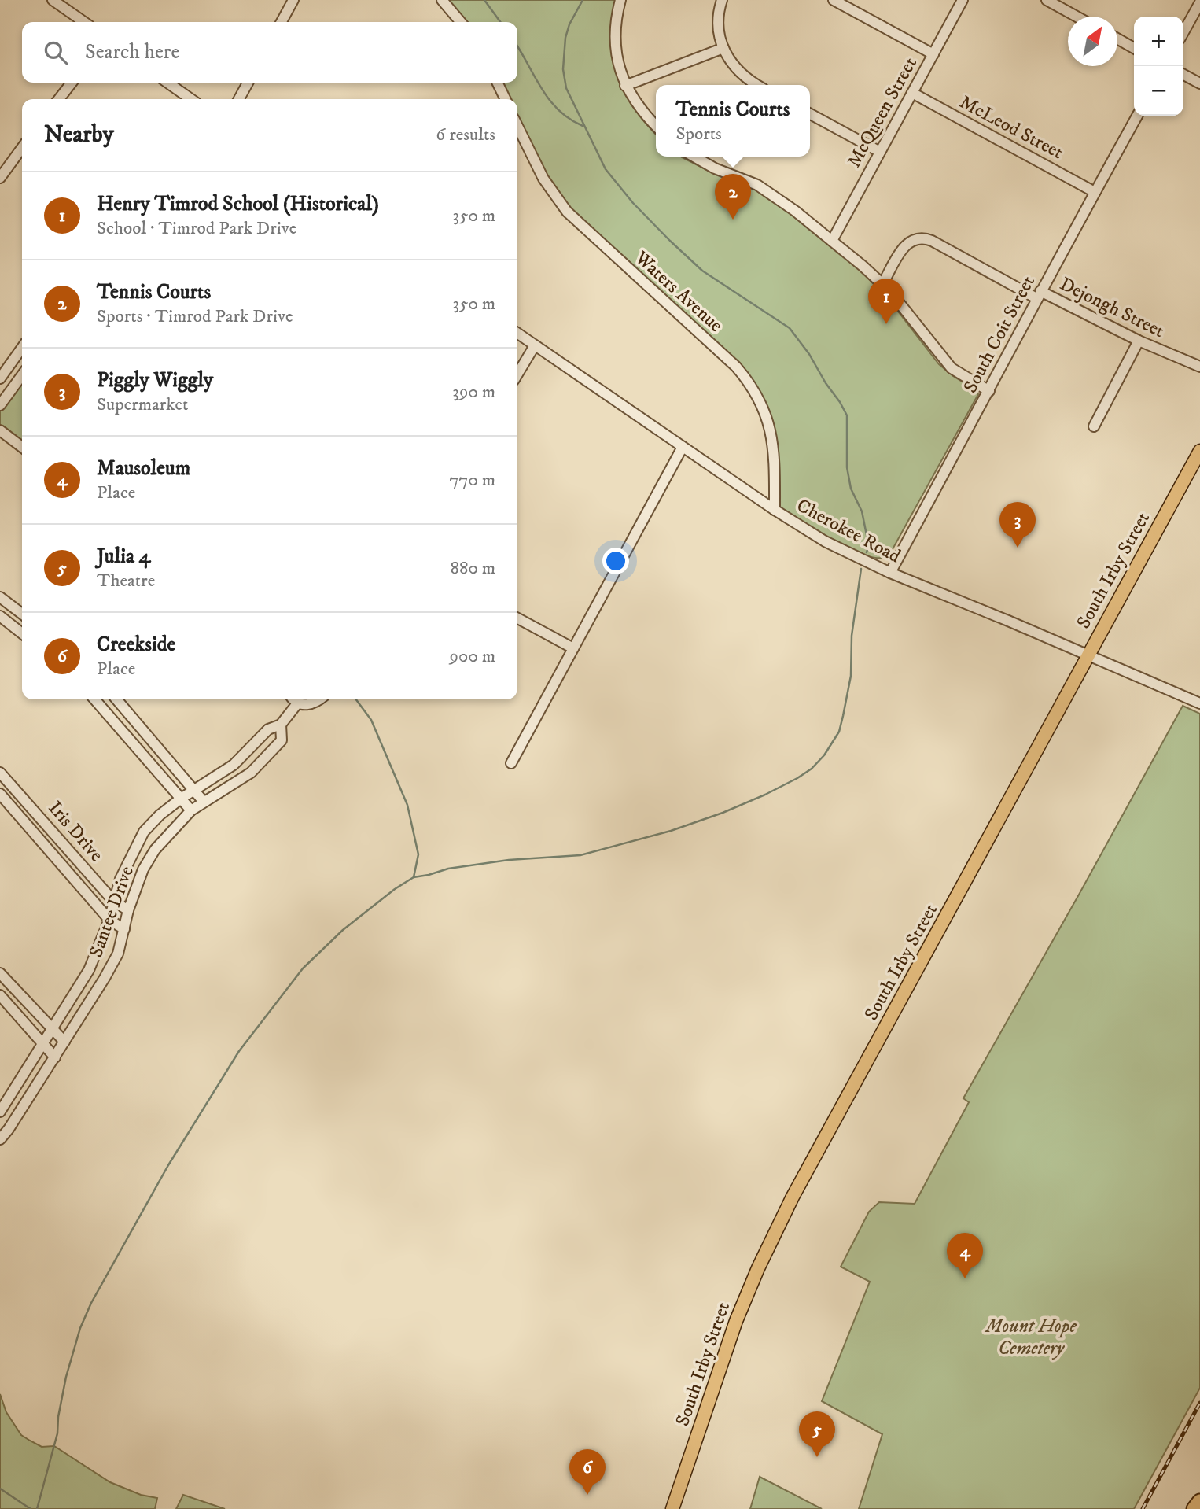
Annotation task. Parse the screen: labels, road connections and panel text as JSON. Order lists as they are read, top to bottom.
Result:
{
  "streets": {
    "main road": ["South Irby Street"],
    "street": [
      "McQueen Street",
      "McLeod Street",
      "Waters Avenue",
      "Dejongh Street",
      "South Coit Street",
      "Cherokee Road",
      "Iris Drive",
      "Santee Drive"
    ]
  },
  "crossings": [
    ["McQueen Street", "McLeod Street"],
    ["McLeod Street", "South Coit Street"],
    ["Waters Avenue", "Cherokee Road"],
    ["Dejongh Street", "South Coit Street"],
    ["South Coit Street", "Cherokee Road"],
    ["Cherokee Road", "South Irby Street"],
    ["Iris Drive", "Santee Drive"]
  ],
  "parks": ["Mount Hope Cemetery"],
  "north": "top right",
  "page": {
    "map_buttons": ["+", "−"],
    "search": "Search here",
    "popup": ["Tennis Courts", "Sports"],
    "heading": ["Nearby", "6 results"],
    "list": [
      {
        "mark": "1",
        "name": "Henry Timrod School (Historical)",
        "note": "School · Timrod Park Drive",
        "value": "350 m"
      },
      {
        "mark": "2",
        "name": "Tennis Courts",
        "note": "Sports · Timrod Park Drive",
        "value": "350 m"
      },
      {
        "mark": "3",
        "name": "Piggly Wiggly",
        "note": "Supermarket",
        "value": "390 m"
      },
      {
        "mark": "4",
        "name": "Mausoleum",
        "note": "Place",
        "value": "770 m"
      },
      {
        "mark": "5",
        "name": "Julia 4",
        "note": "Theatre",
        "value": "880 m"
      },
      {
        "mark": "6",
        "name": "Creekside",
        "note": "Place",
        "value": "900 m"
      }
    ],
    "pins": [
      "2",
      "1",
      "3",
      "4",
      "5",
      "6"
    ]
  }
}
